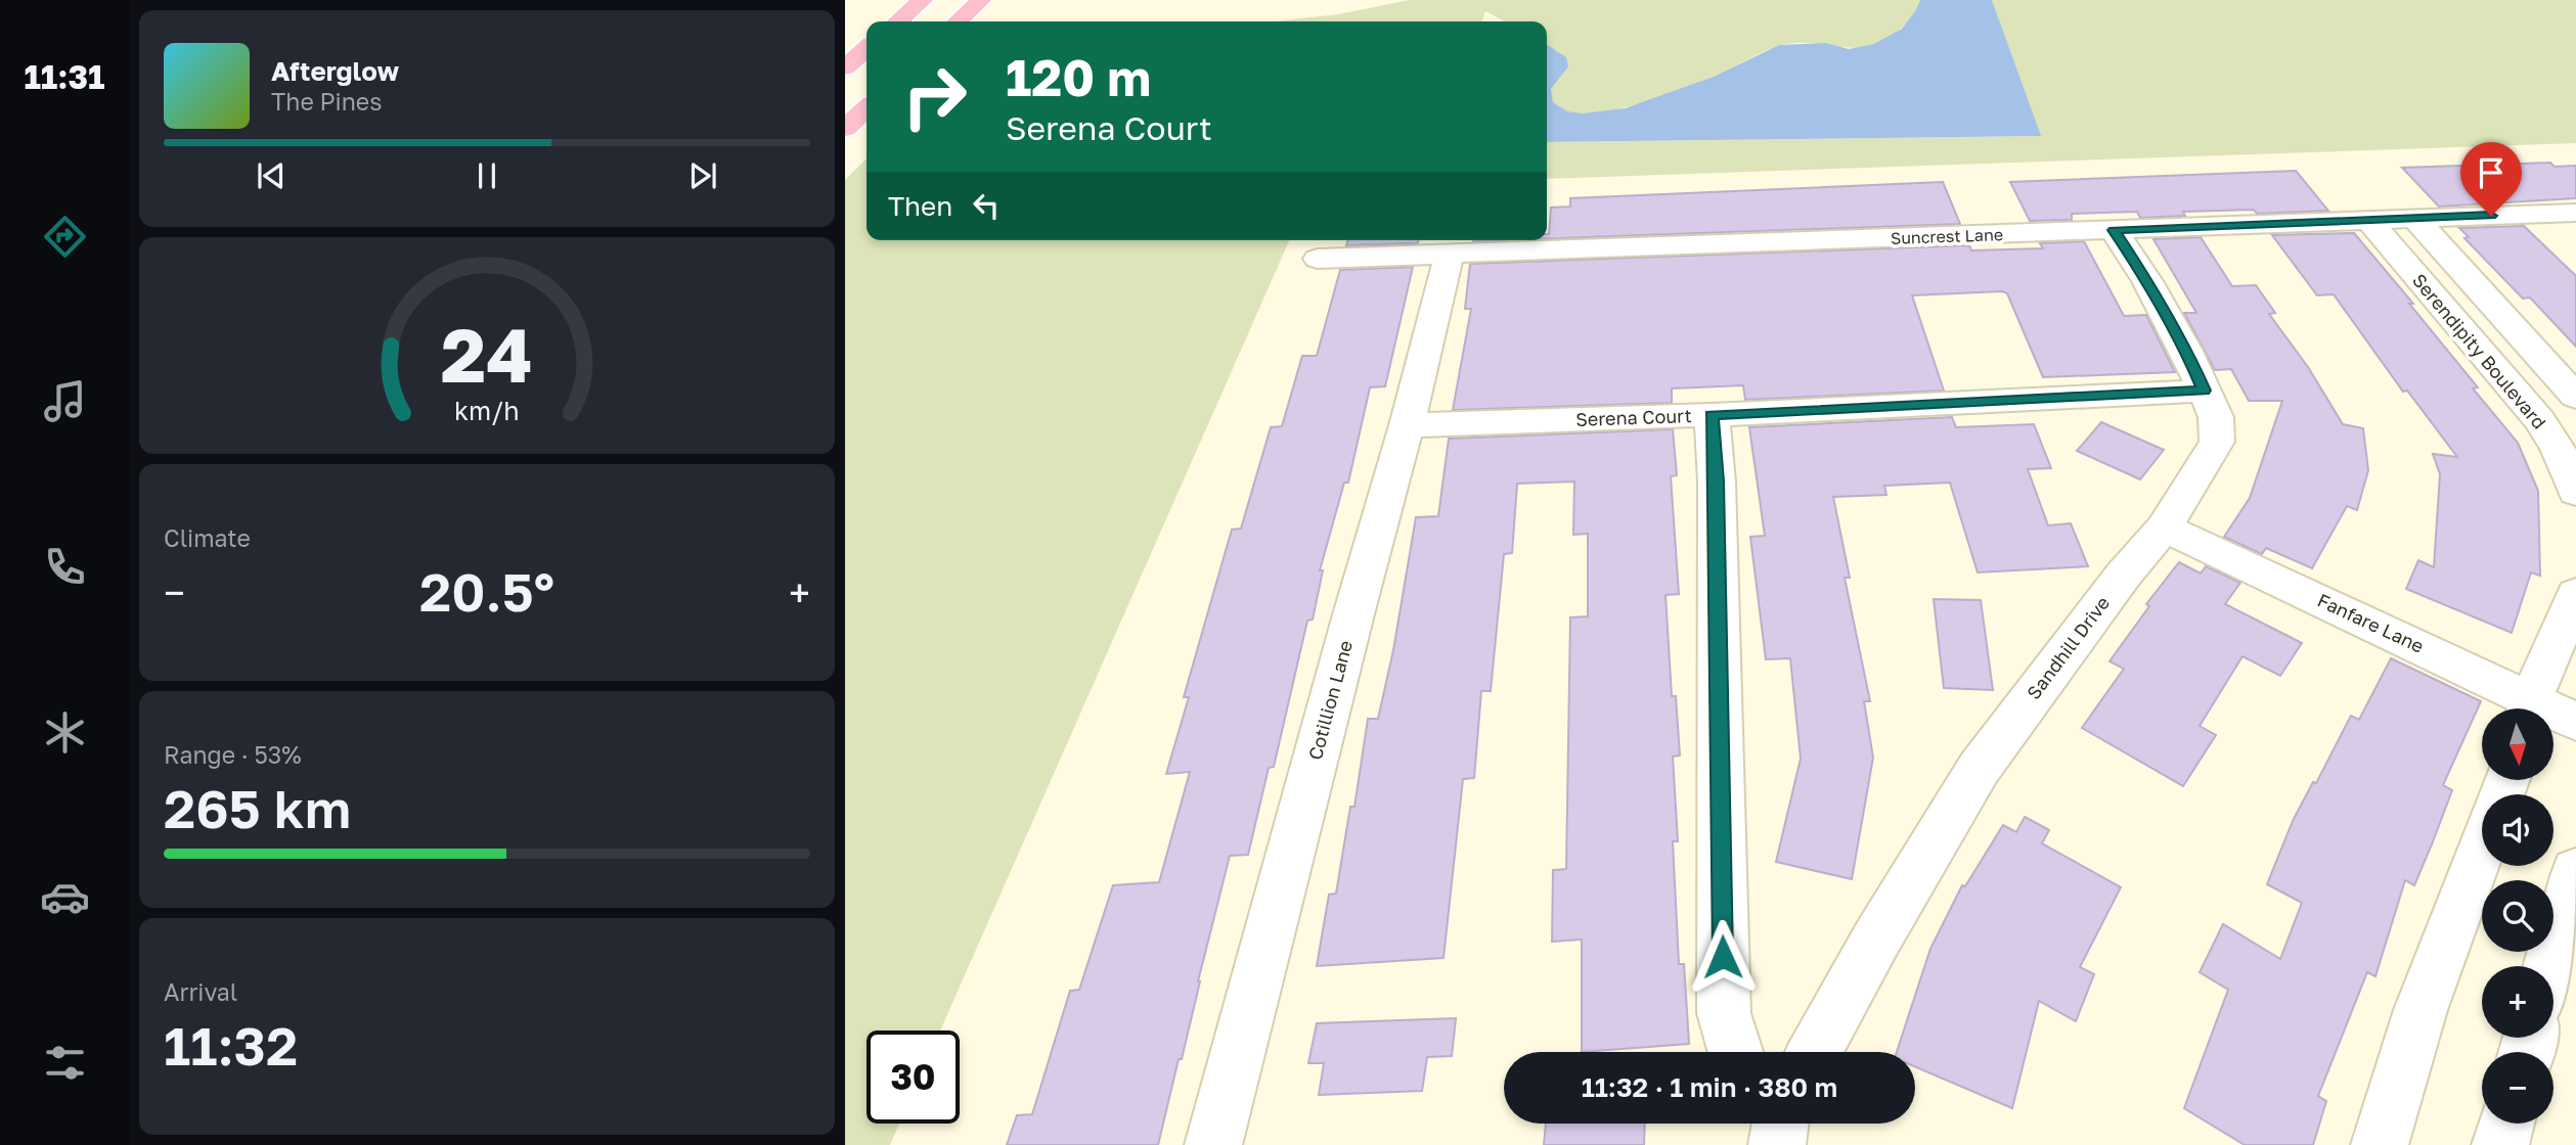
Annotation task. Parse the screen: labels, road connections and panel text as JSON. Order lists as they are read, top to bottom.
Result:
{
  "streets": {
    "street": [
      "Suncrest Lane",
      "Serendipity Boulevard",
      "Serena Court",
      "Fanfare Lane",
      "Sandhill Drive",
      "Cotillion Lane"
    ]
  },
  "crossings": [
    ["Suncrest Lane", "Serendipity Boulevard"],
    ["Suncrest Lane", "Sandhill Drive"],
    ["Suncrest Lane", "Cotillion Lane"],
    ["Serena Court", "Sandhill Drive"],
    ["Serena Court", "Cotillion Lane"],
    ["Fanfare Lane", "Sandhill Drive"]
  ],
  "north": "bottom",
  "page": {
    "tabs": "11:31",
    "turn": ["120 m", "Serena Court"],
    "song": ["Afterglow", "The Pines"],
    "then": "Then",
    "tile": [
      "Climate",
      ["Range · 53%", "265 km"],
      ["Arrival", "11:32"]
    ],
    "heat": ["−", "20.5°", "+"],
    "map_buttons": ["+", "−"],
    "limit": "30",
    "trip": "11:32 · 1 min · 380 m",
    "gauge": ["24", "km/h"]
  }
}
